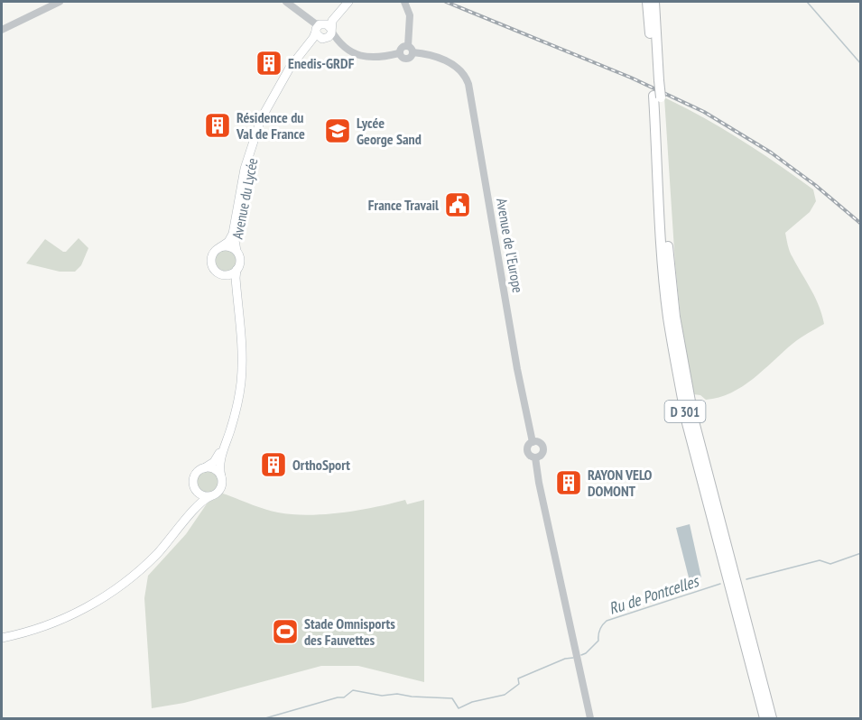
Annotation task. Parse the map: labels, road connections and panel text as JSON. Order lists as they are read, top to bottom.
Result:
{
  "streets": {
    "highway": ["D 301"],
    "main road": ["Avenue du Lycée"],
    "street": ["Avenue de l'Europe"]
  },
  "water": ["Ru de Pontcelles"],
  "places": {
    "building": [
      "Enedis-GRDF",
      "Résidence du Val de France",
      "OrthoSport",
      "RAYON VELO DOMONT"
    ],
    "school or university": ["Lycée George Sand"],
    "public building": ["France Travail"],
    "sports": ["Stade Omnisports des Fauvettes"]
  }
}
